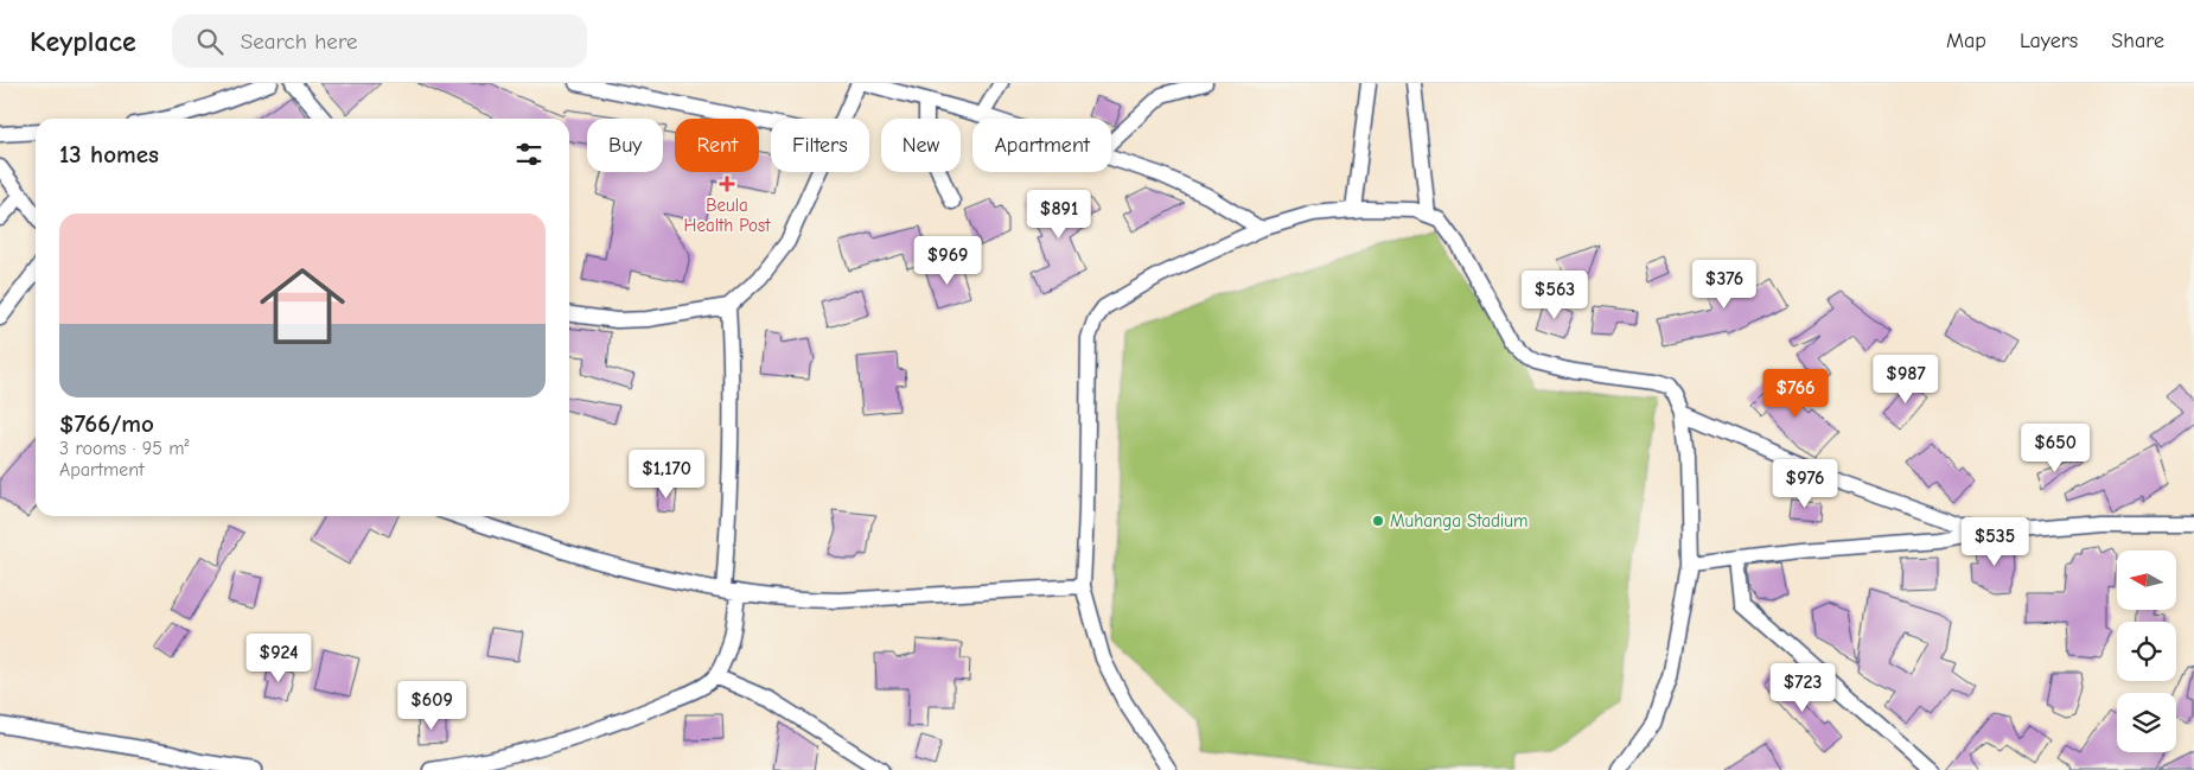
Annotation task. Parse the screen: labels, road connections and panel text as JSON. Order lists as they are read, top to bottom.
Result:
{
  "places": {
    "health": ["Beula Health Post"],
    "other": ["Muhanga Stadium"]
  },
  "north": "left",
  "page": {
    "header": "Keyplace",
    "search": "Search here",
    "nav": ["Map", "Layers", "Share"],
    "chip": [
      "Buy",
      "Rent",
      "Filters",
      "New",
      "Apartment"
    ],
    "heading": "13 homes",
    "price": [
      "$891",
      "$969",
      "$376",
      "$563",
      "$987",
      "$766",
      "$650",
      "$1,170",
      "$976",
      "$535",
      "$924",
      "$723",
      "$609"
    ],
    "list": [
      {
        "name": "$766/mo",
        "note": "3 rooms · 95 m² · Apartment"
      }
    ]
  }
}
